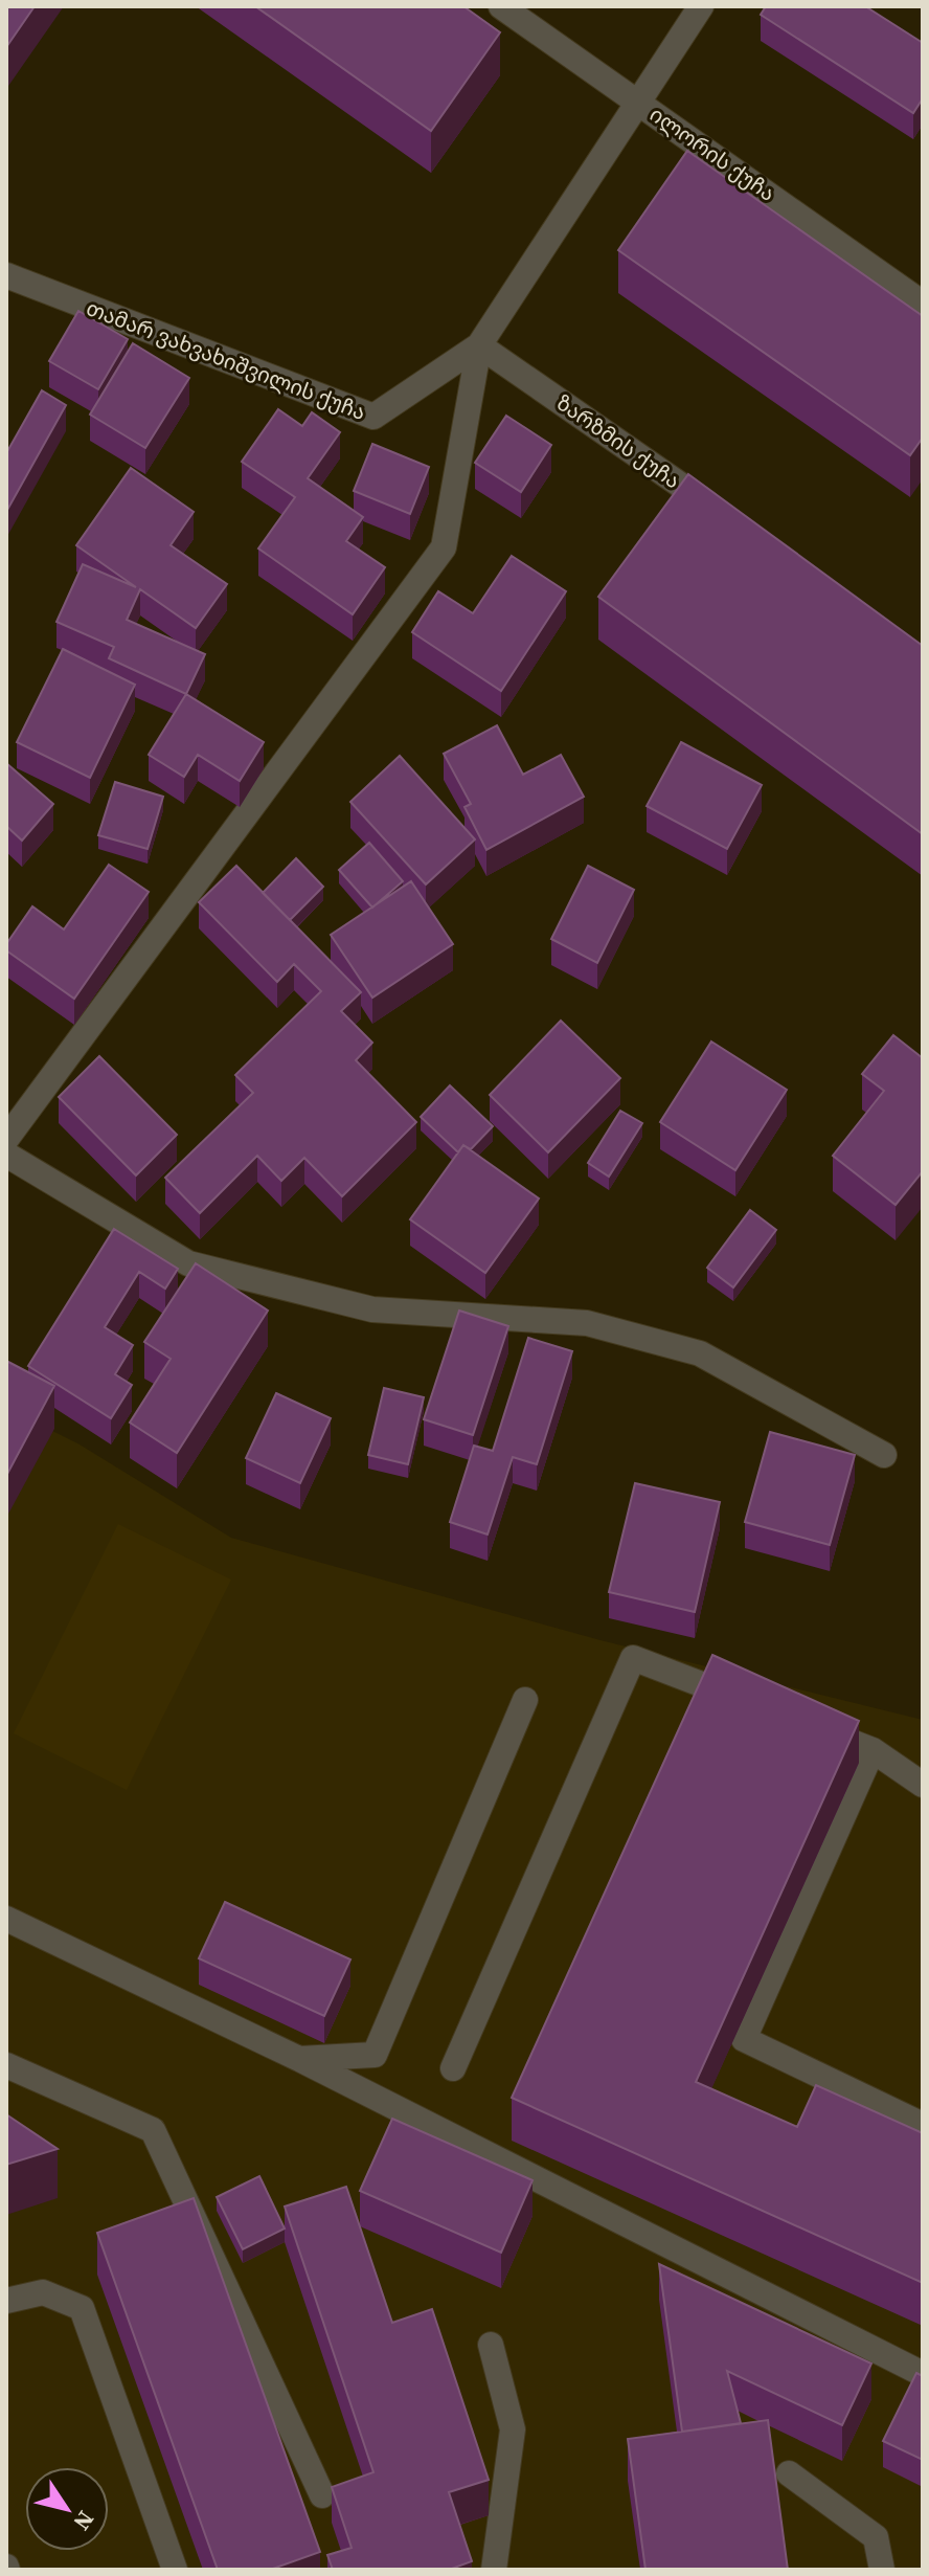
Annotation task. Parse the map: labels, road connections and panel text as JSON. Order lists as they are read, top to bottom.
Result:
{
  "streets": {
    "street": ["ილორის ქუჩა", "თამარ ვახვახიშვილის ქუჩა", "ზარზმის ქუჩა"]
  },
  "crossings": [
    ["თამარ ვახვახიშვილის ქუჩა", "ზარზმის ქუჩა"]
  ],
  "north": "bottom right"
}
